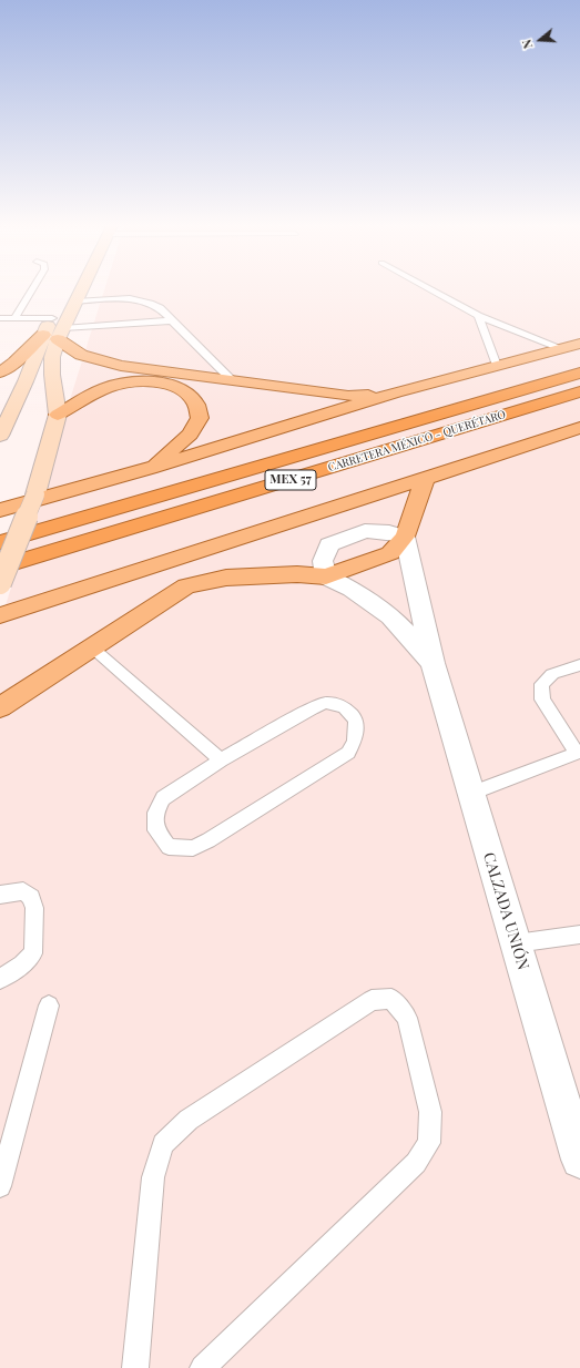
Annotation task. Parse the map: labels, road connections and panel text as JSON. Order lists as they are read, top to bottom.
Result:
{
  "streets": {
    "highway": ["CARRETERA MÉXICO - QUERÉTARO", "MEX 57"],
    "street": ["CALZADA UNIÓN"]
  },
  "north": "left"
}
